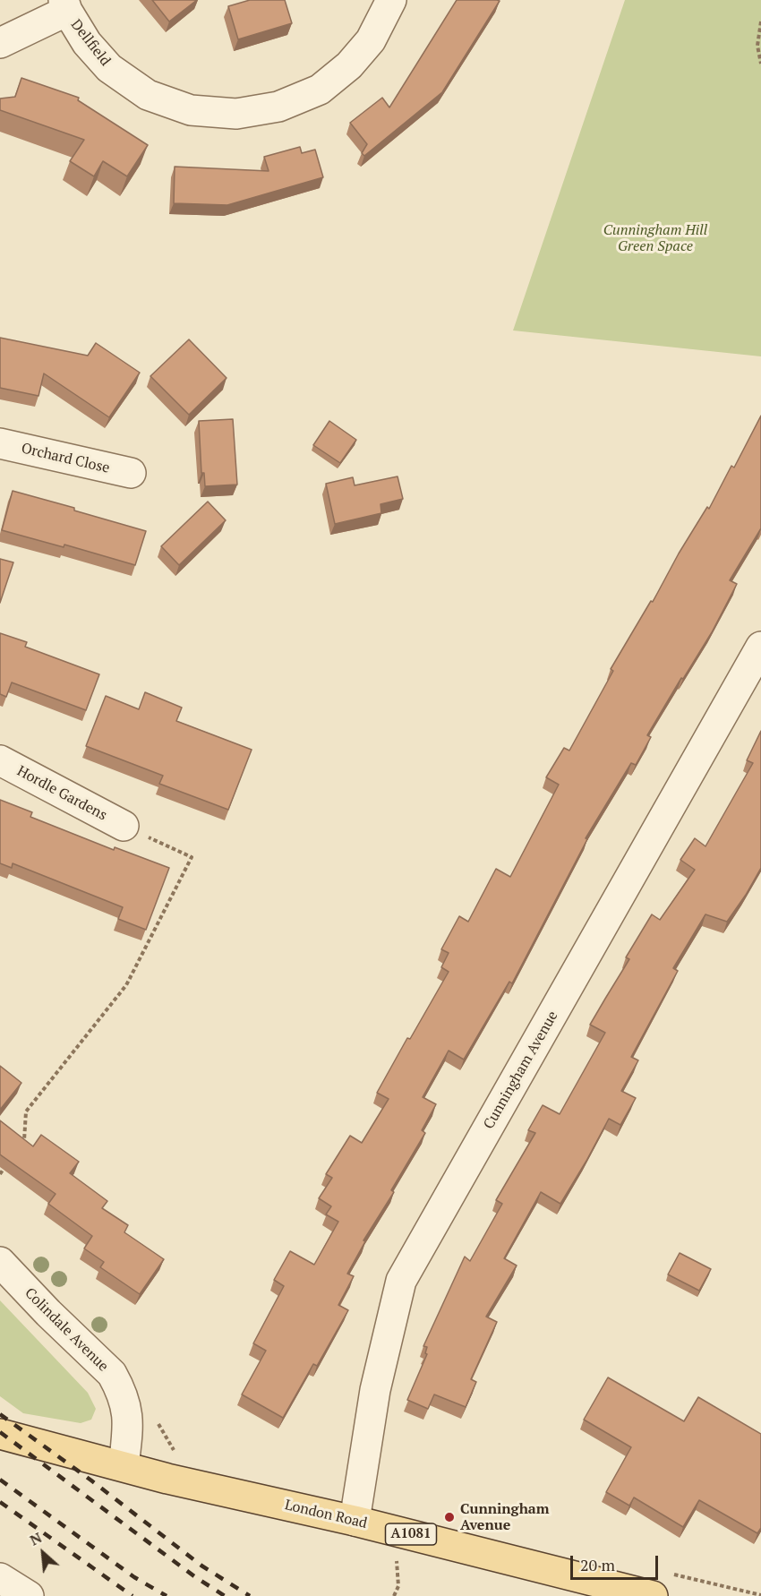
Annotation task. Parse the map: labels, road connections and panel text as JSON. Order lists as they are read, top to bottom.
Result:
{
  "streets": {
    "main road": ["London Road", "A1081"],
    "street": [
      "Dellfield",
      "Orchard Close",
      "Hordle Gardens",
      "Cunningham Avenue",
      "Colindale Avenue"
    ]
  },
  "crossings": [
    ["Cunningham Avenue", "London Road"],
    ["Colindale Avenue", "London Road"]
  ],
  "parks": ["Cunningham Hill Green Space"],
  "places": ["Cunningham Avenue"],
  "scale_bar": "20 m",
  "north": "top left"
}
